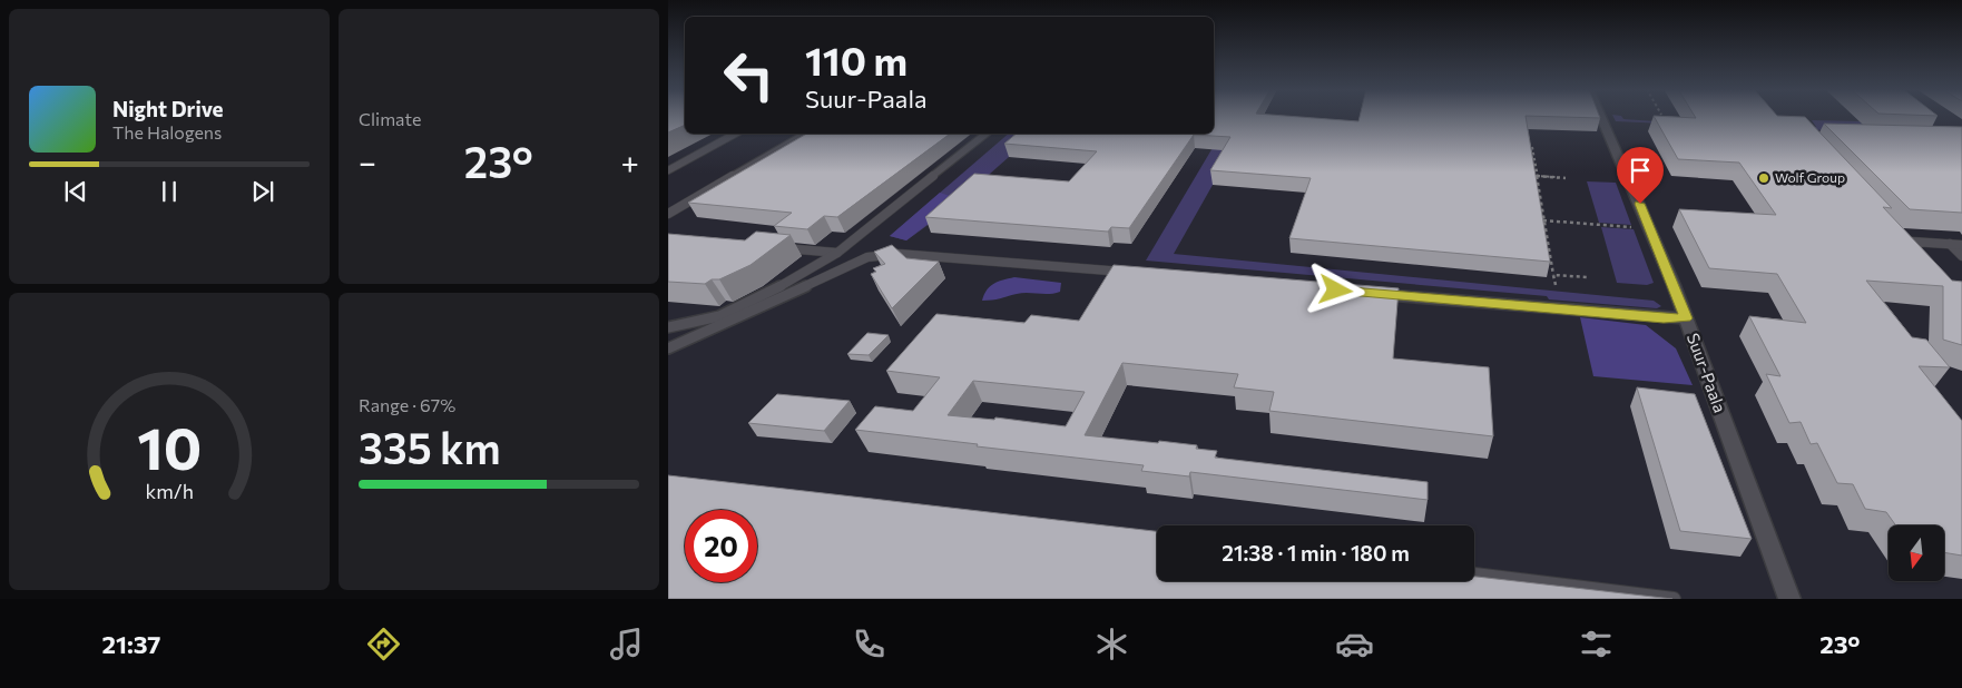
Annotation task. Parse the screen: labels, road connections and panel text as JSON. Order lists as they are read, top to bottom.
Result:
{
  "streets": {
    "street": ["Suur-Paala"]
  },
  "places": ["Wolf Group"],
  "north": "bottom",
  "page": {
    "tile": [
      "Climate",
      ["Range · 67%", "335 km"]
    ],
    "turn": ["110 m", "Suur-Paala"],
    "song": ["Night Drive", "The Halogens"],
    "heat": ["−", "23°", "+"],
    "limit": "20",
    "trip": "21:38 · 1 min · 180 m",
    "tabs": ["21:37", "23°"],
    "gauge": ["10", "km/h"]
  }
}
